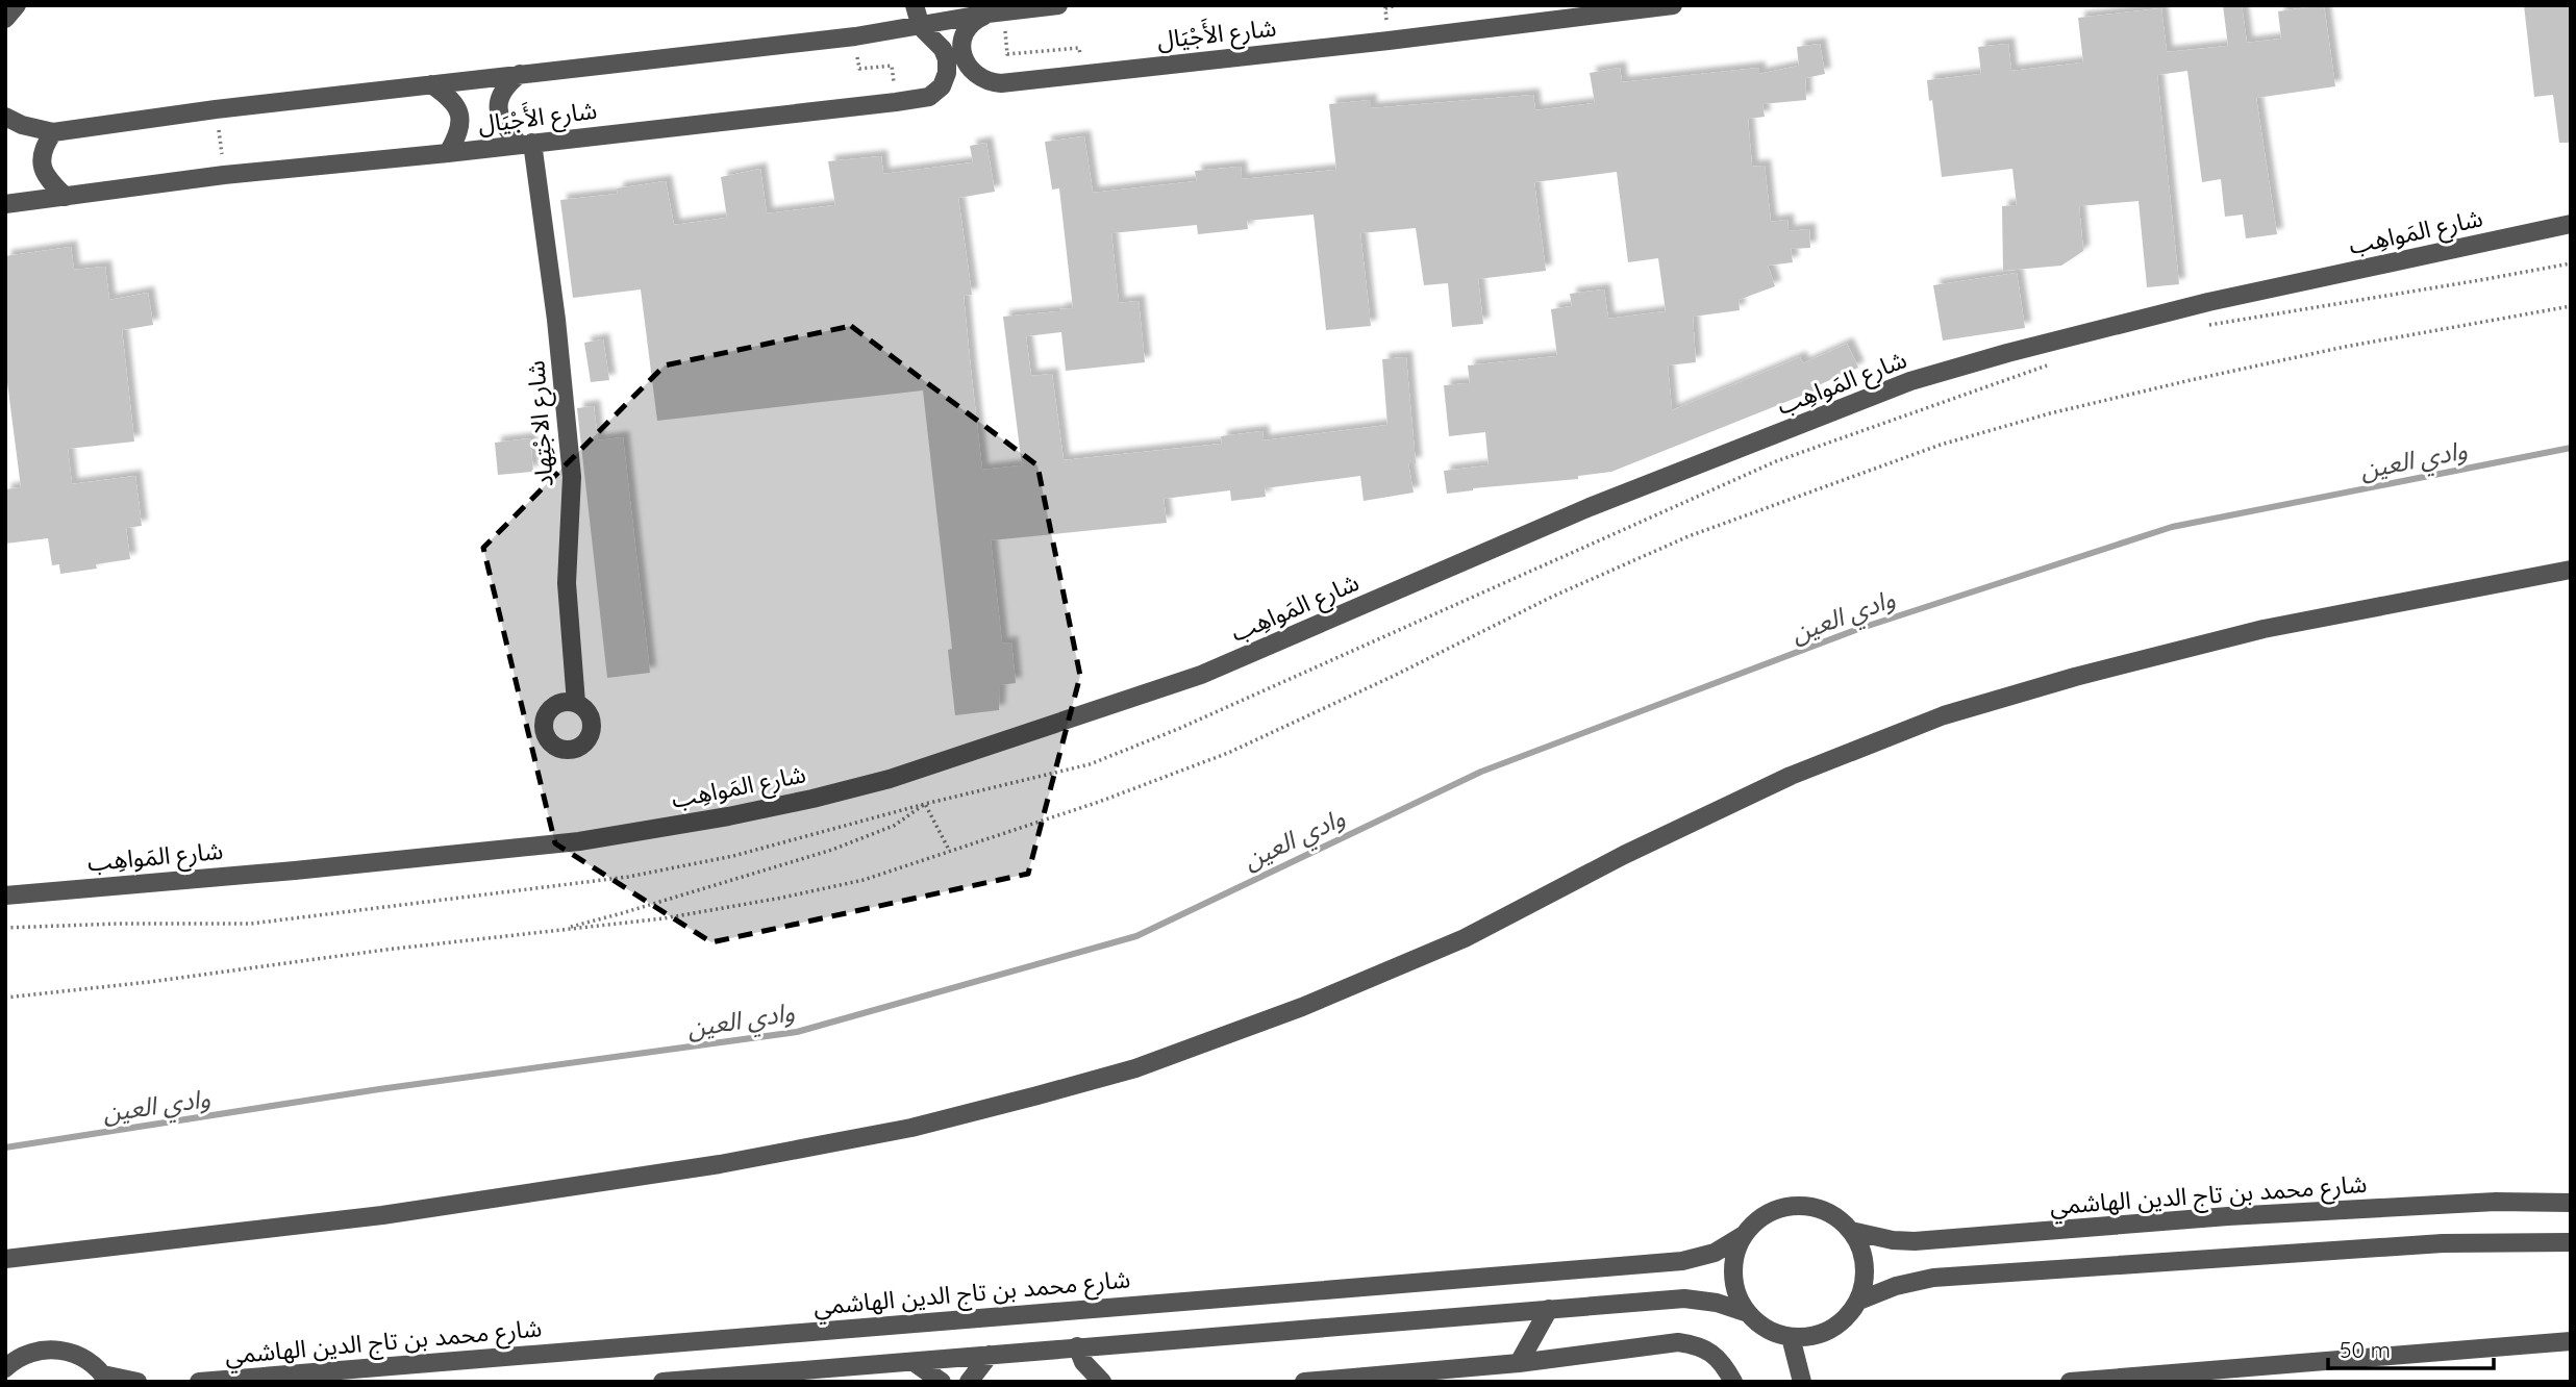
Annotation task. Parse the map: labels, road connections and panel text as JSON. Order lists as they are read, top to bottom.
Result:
{
  "streets": {
    "street": [
      "شارع الأَجْيَال",
      "شارع المَواهِب",
      "شارع الاجْتِهاد",
      "شارع محمد بن تاج الدين الهاشمي"
    ]
  },
  "crossings": [
    ["شارع الأَجْيَال", "شارع الاجْتِهاد"]
  ],
  "water": ["وادي العين"],
  "scale_bar": "50 m"
}
